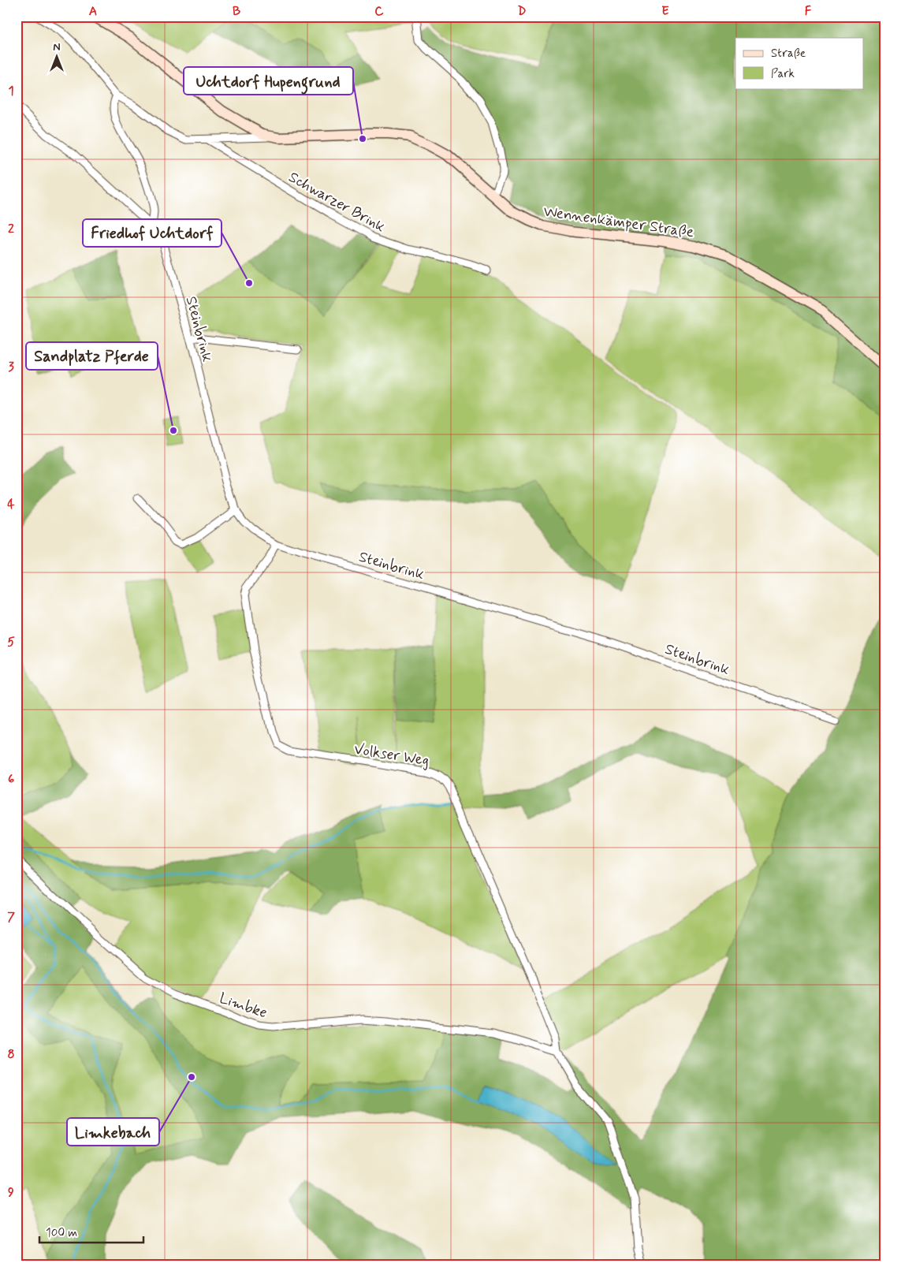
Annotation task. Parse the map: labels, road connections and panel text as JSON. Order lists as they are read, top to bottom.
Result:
{
  "streets": {
    "street": [
      "Schwarzer Brink",
      "Wennenkämper Straße",
      "Steinbrink",
      "Volkser Weg",
      "Limbke"
    ]
  },
  "crossings": [
    ["Schwarzer Brink", "Wennenkämper Straße"],
    ["Steinbrink", "Volkser Weg"],
    ["Volkser Weg", "Limbke"]
  ],
  "places": [
    "Uchtdorf Hupengrund",
    "Friedhof Uchtdorf",
    "Sandplatz Pferde",
    "Limkebach"
  ],
  "legend": ["Straße", "Park"],
  "scale_bar": "100 m",
  "north": "top",
  "grid": {
    "columns": [
      "A",
      "B",
      "C",
      "D",
      "E",
      "F"
    ],
    "rows": [
      "1",
      "2",
      "3",
      "4",
      "5",
      "6",
      "7",
      "8",
      "9"
    ]
  }
}
